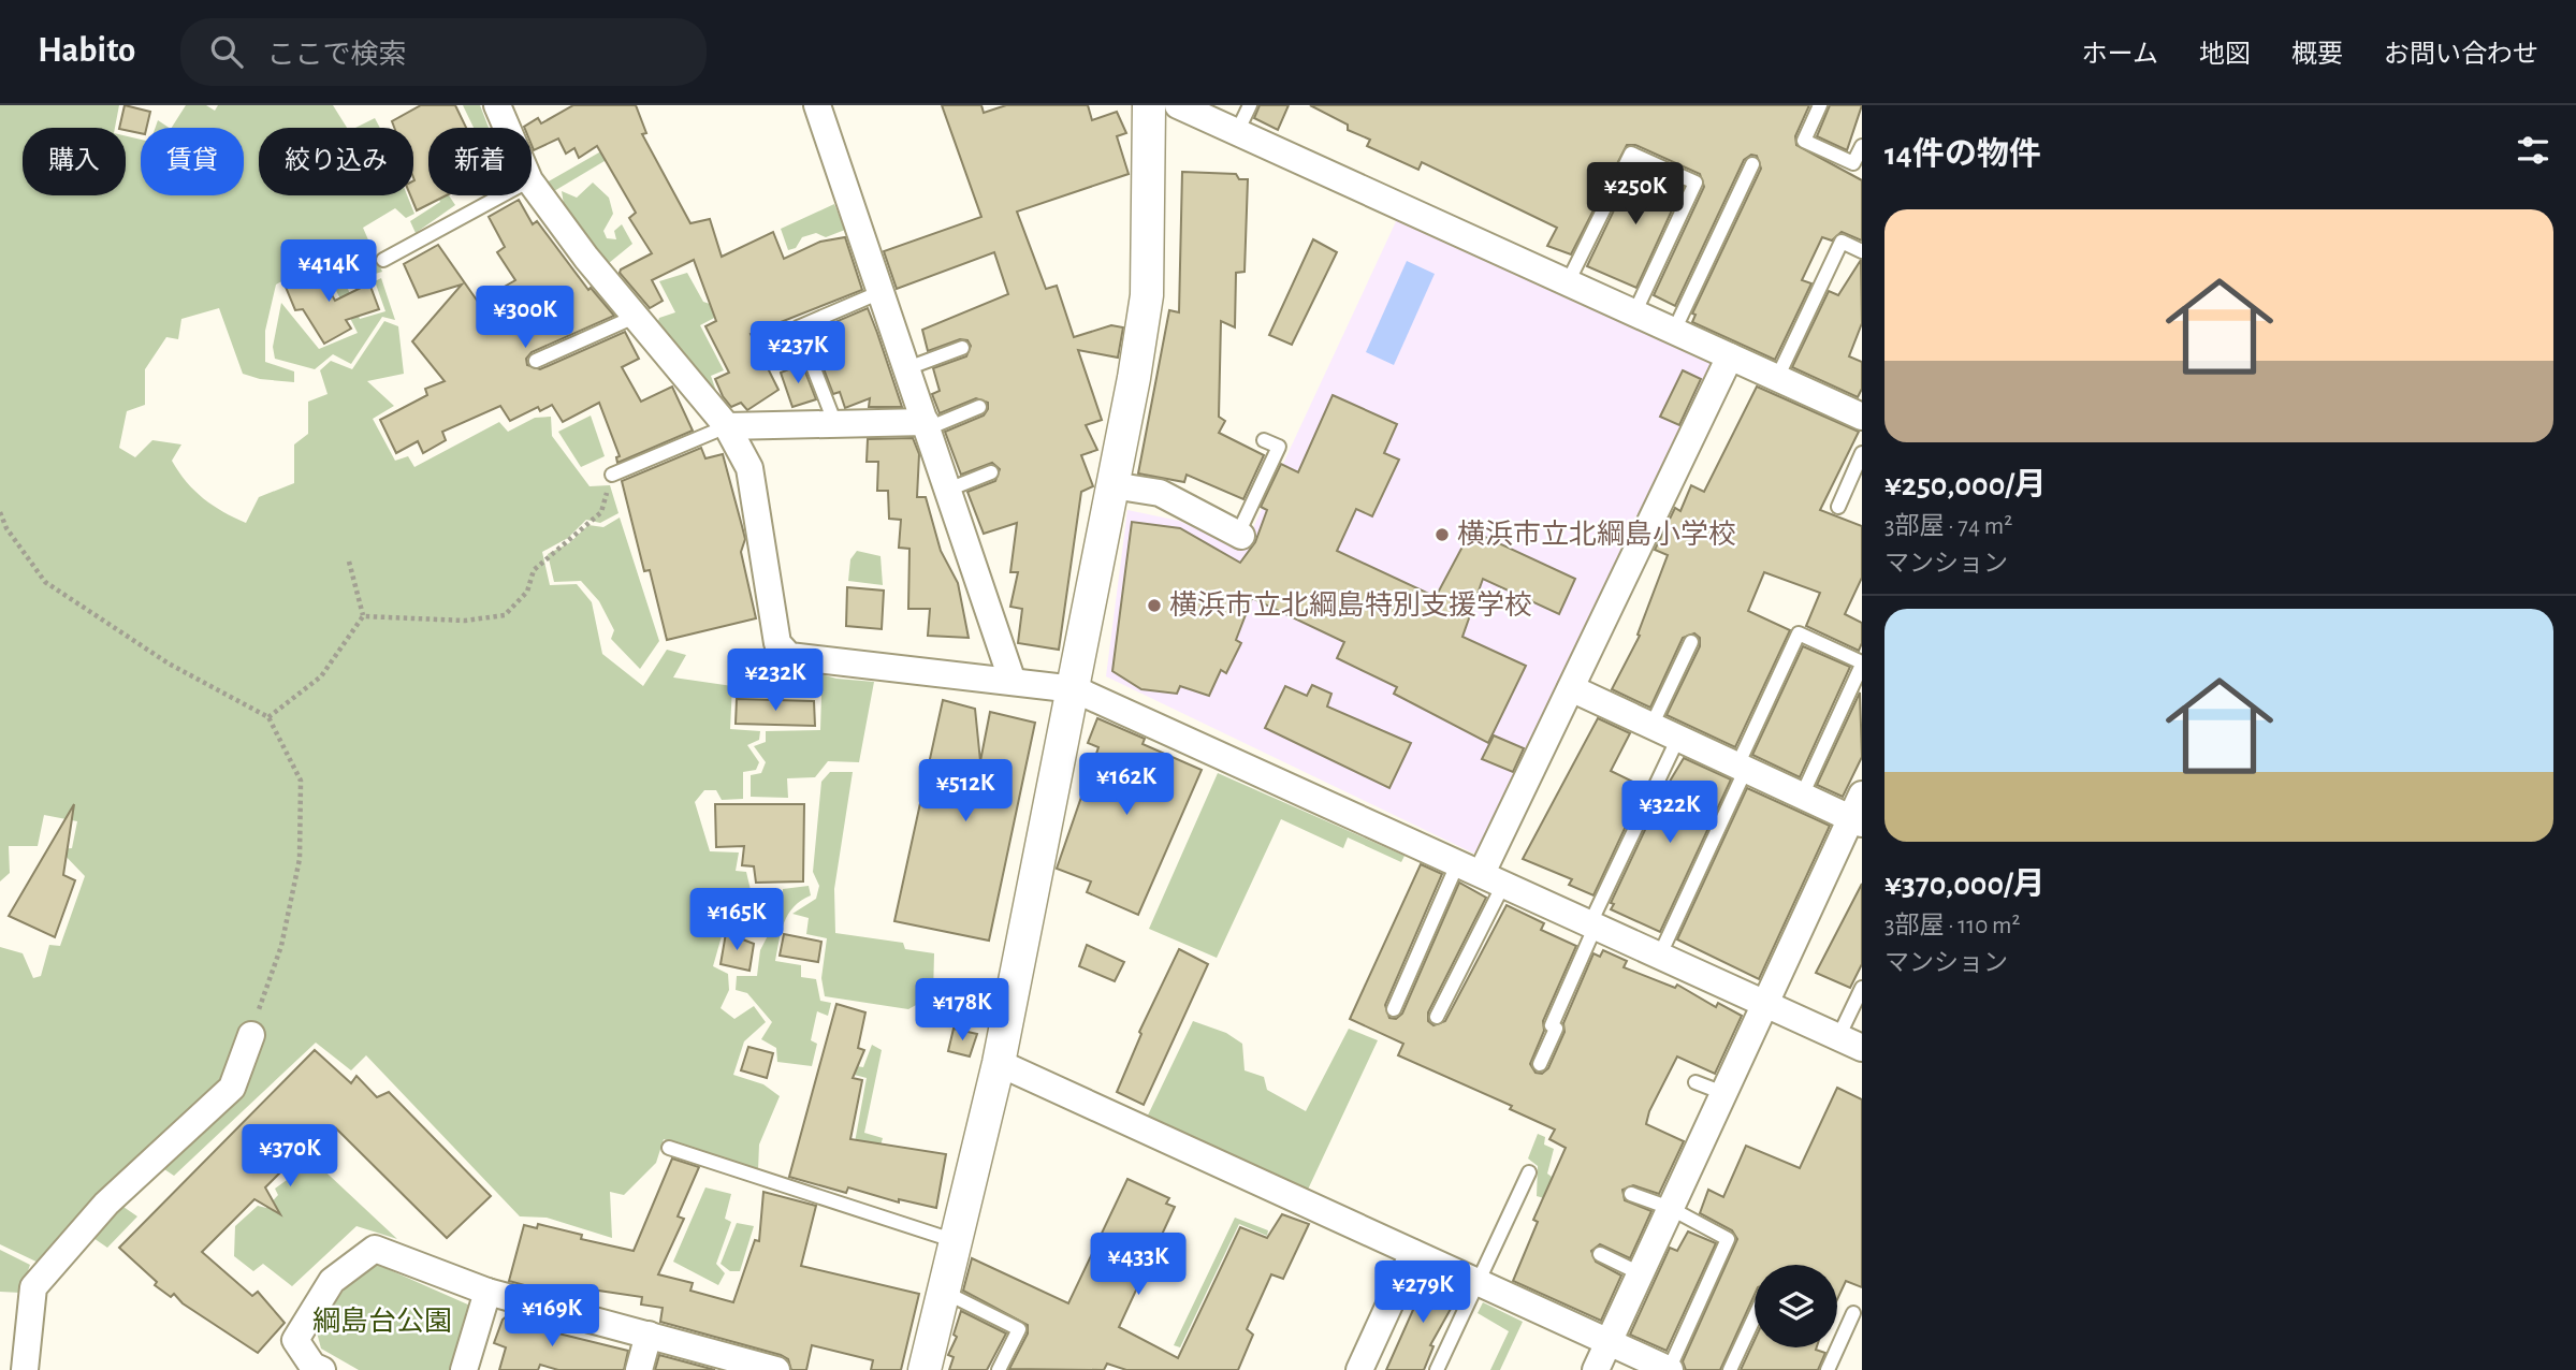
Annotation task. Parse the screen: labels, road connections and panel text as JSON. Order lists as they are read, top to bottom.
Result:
{
  "parks": ["綱島台公園"],
  "places": ["横浜市立北綱島小学校", "横浜市立北綱島特別支援学校"],
  "page": {
    "header": "Habito",
    "search": "ここで検索",
    "nav": [
      "ホーム",
      "地図",
      "概要",
      "お問い合わせ"
    ],
    "heading": "14件の物件",
    "chip": [
      "購入",
      "賃貸",
      "絞り込み",
      "新着"
    ],
    "price": [
      "¥250K",
      "¥414K",
      "¥300K",
      "¥237K",
      "¥232K",
      "¥162K",
      "¥512K",
      "¥322K",
      "¥165K",
      "¥178K",
      "¥370K",
      "¥433K",
      "¥279K",
      "¥169K"
    ],
    "list": [
      {
        "name": "¥250,000/月",
        "note": "3部屋 · 74 m² · マンション"
      },
      {
        "name": "¥370,000/月",
        "note": "3部屋 · 110 m² · マンション"
      }
    ]
  }
}
